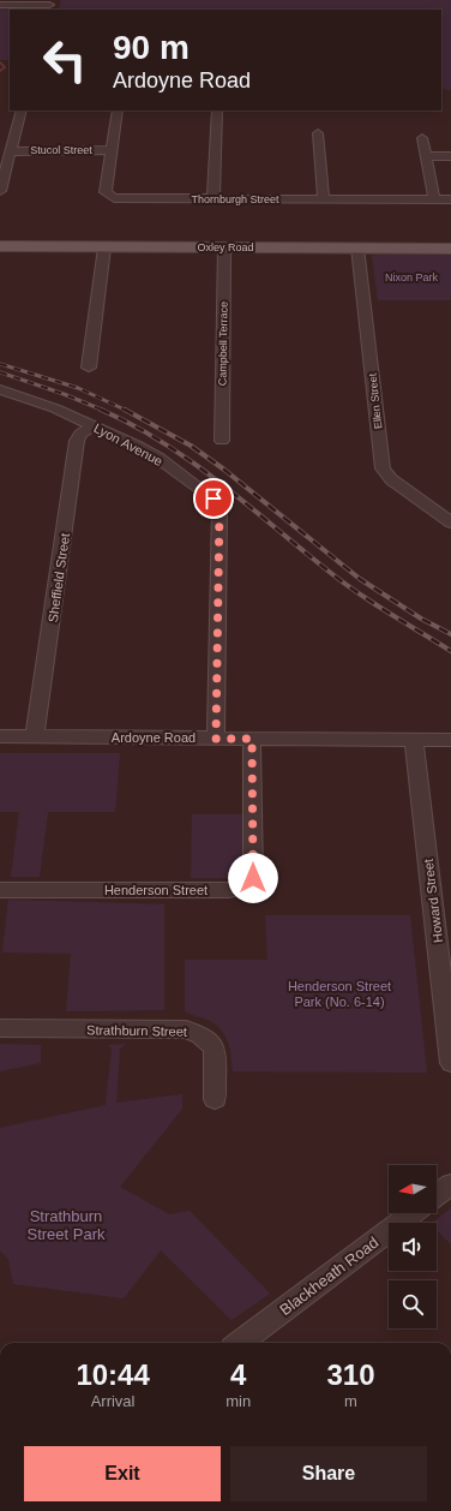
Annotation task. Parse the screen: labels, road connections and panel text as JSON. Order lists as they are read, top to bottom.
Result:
{
  "streets": {
    "main road": ["Oxley Road"],
    "street": [
      "Stucol Street",
      "Thornburgh Street",
      "Campbell Terrace",
      "Ellen Street",
      "Lyon Avenue",
      "Sheffield Street",
      "Ardoyne Road",
      "Henderson Street",
      "Howard Street",
      "Strathburn Street",
      "Blackheath Road"
    ]
  },
  "crossings": [
    ["Stucol Street", "Thornburgh Street"],
    ["Oxley Road", "Campbell Terrace"],
    ["Oxley Road", "Ellen Street"],
    ["Lyon Avenue", "Sheffield Street"],
    ["Lyon Avenue", "Ardoyne Road"],
    ["Sheffield Street", "Ardoyne Road"],
    ["Ardoyne Road", "Henderson Street"],
    ["Ardoyne Road", "Howard Street"]
  ],
  "parks": ["Nixon Park", "Henderson Street Park (No. 6-14)", "Strathburn Street Park"],
  "north": "left",
  "page": {
    "turn": ["90 m", "Ardoyne Road"],
    "eta": [
      "10:44",
      "Arrival",
      "4",
      "min",
      "310",
      "m"
    ],
    "buttons": ["Exit", "Share"]
  }
}
